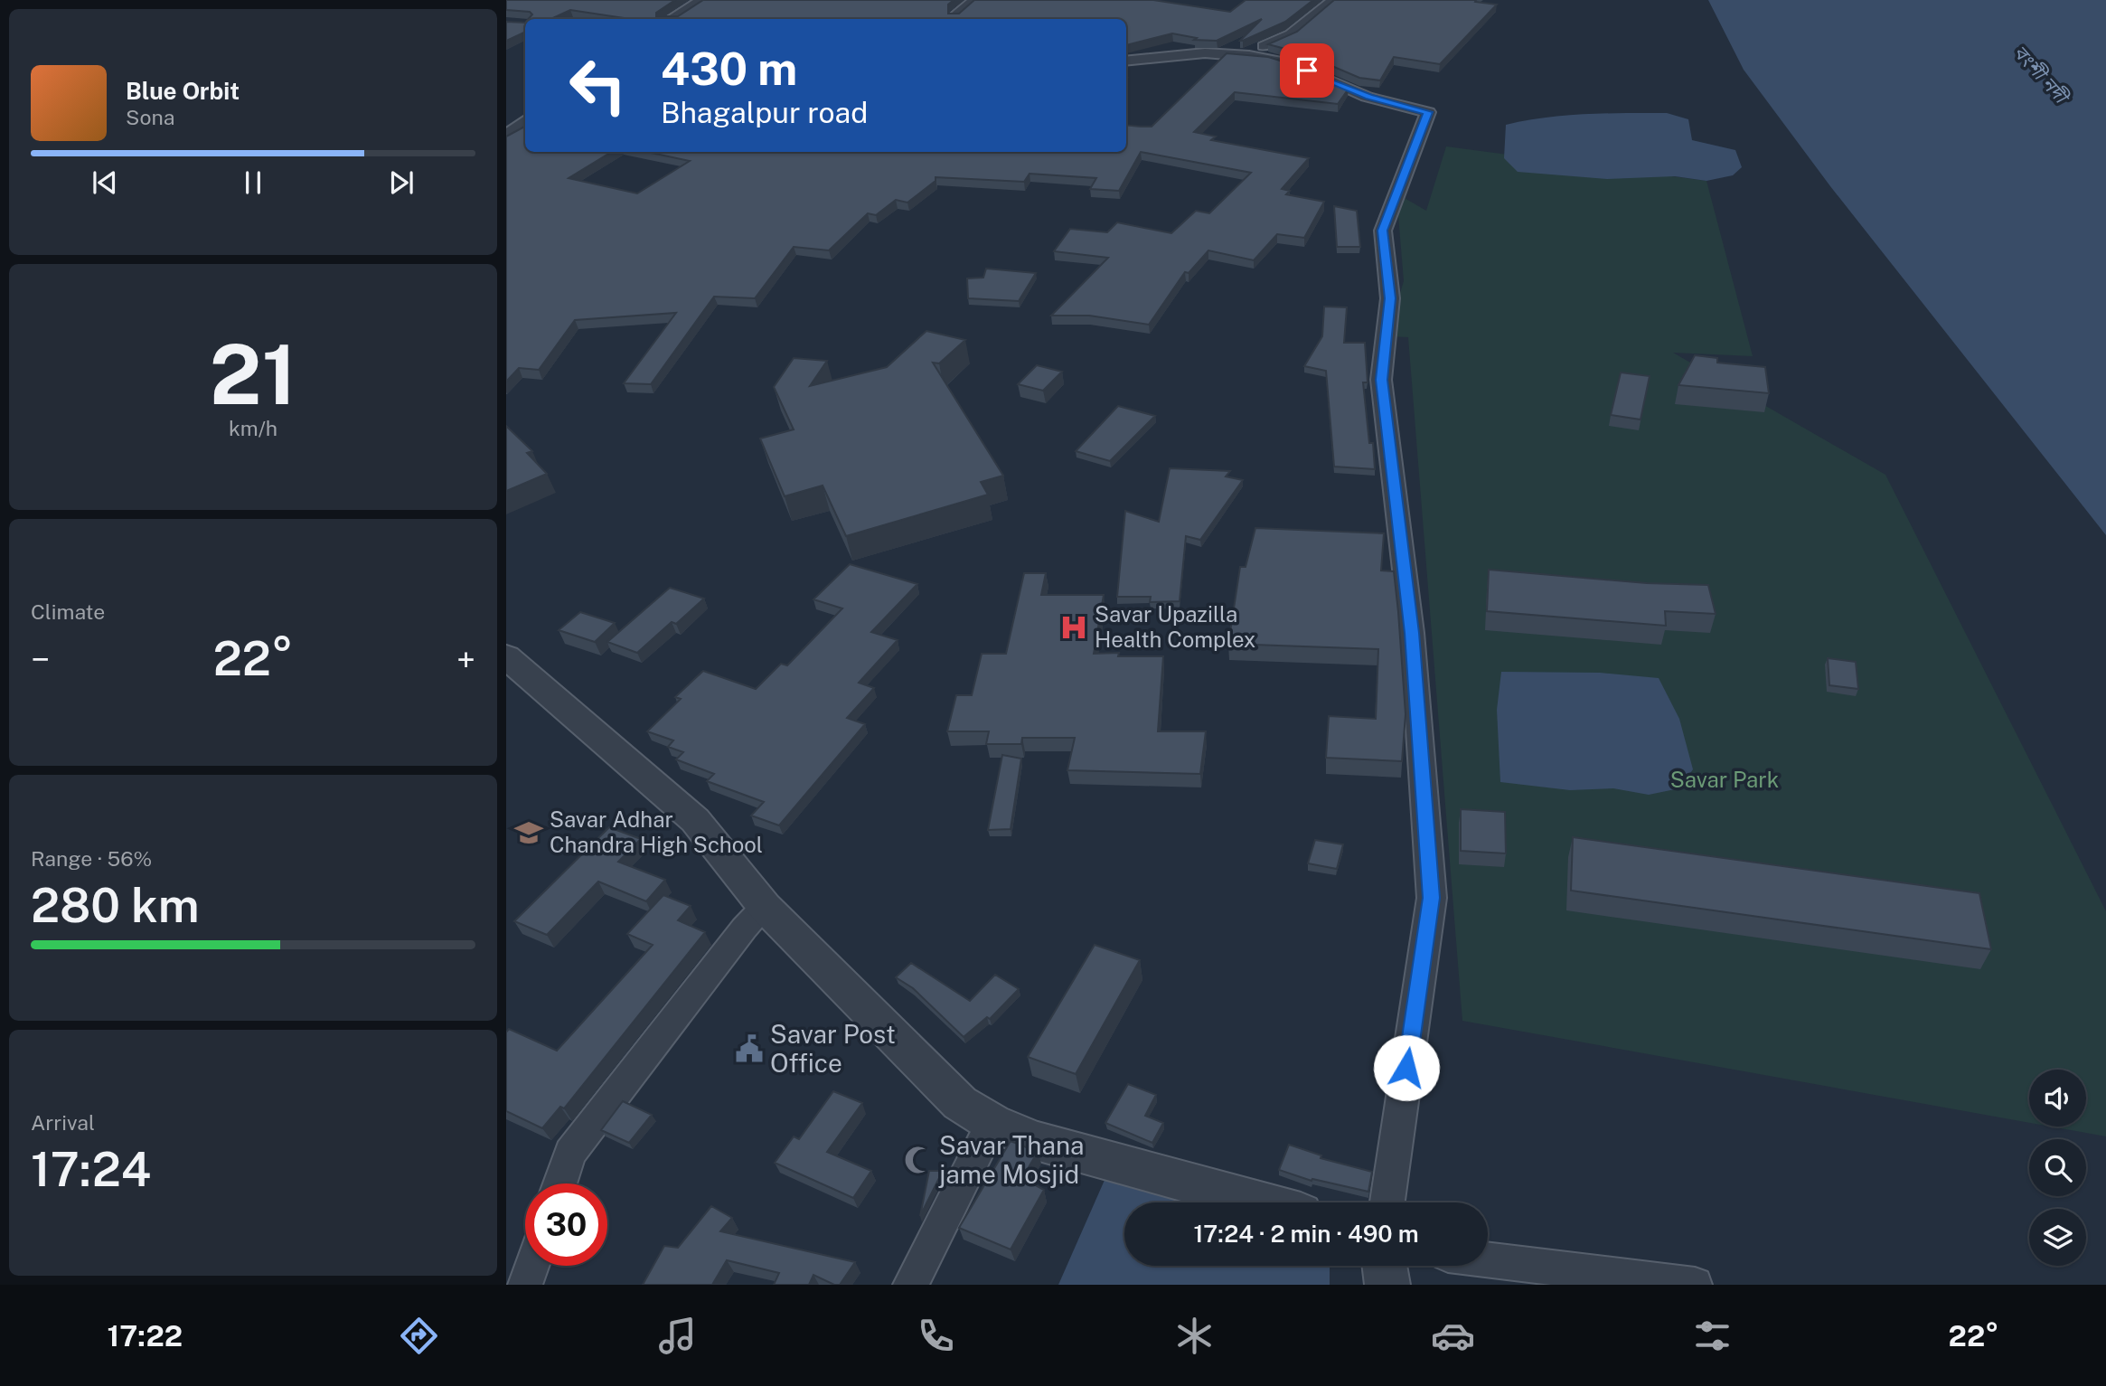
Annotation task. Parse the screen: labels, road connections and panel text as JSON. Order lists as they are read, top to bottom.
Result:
{
  "water": ["বংশী নদী"],
  "parks": ["Savar Park"],
  "places": {
    "hospital": ["Savar Upazilla Health Complex"],
    "school or university": ["Savar Adhar Chandra High School"],
    "public building": ["Savar Post Office"],
    "mosque": ["Savar Thana jame Mosjid"]
  },
  "page": {
    "turn": ["430 m", "Bhagalpur road"],
    "song": ["Blue Orbit", "Sona"],
    "tile": [
      ["21", "km/h"],
      "Climate",
      ["Range · 56%", "280 km"],
      ["Arrival", "17:24"]
    ],
    "heat": ["−", "22°", "+"],
    "limit": "30",
    "trip": "17:24 · 2 min · 490 m",
    "tabs": ["17:22", "22°"]
  }
}
